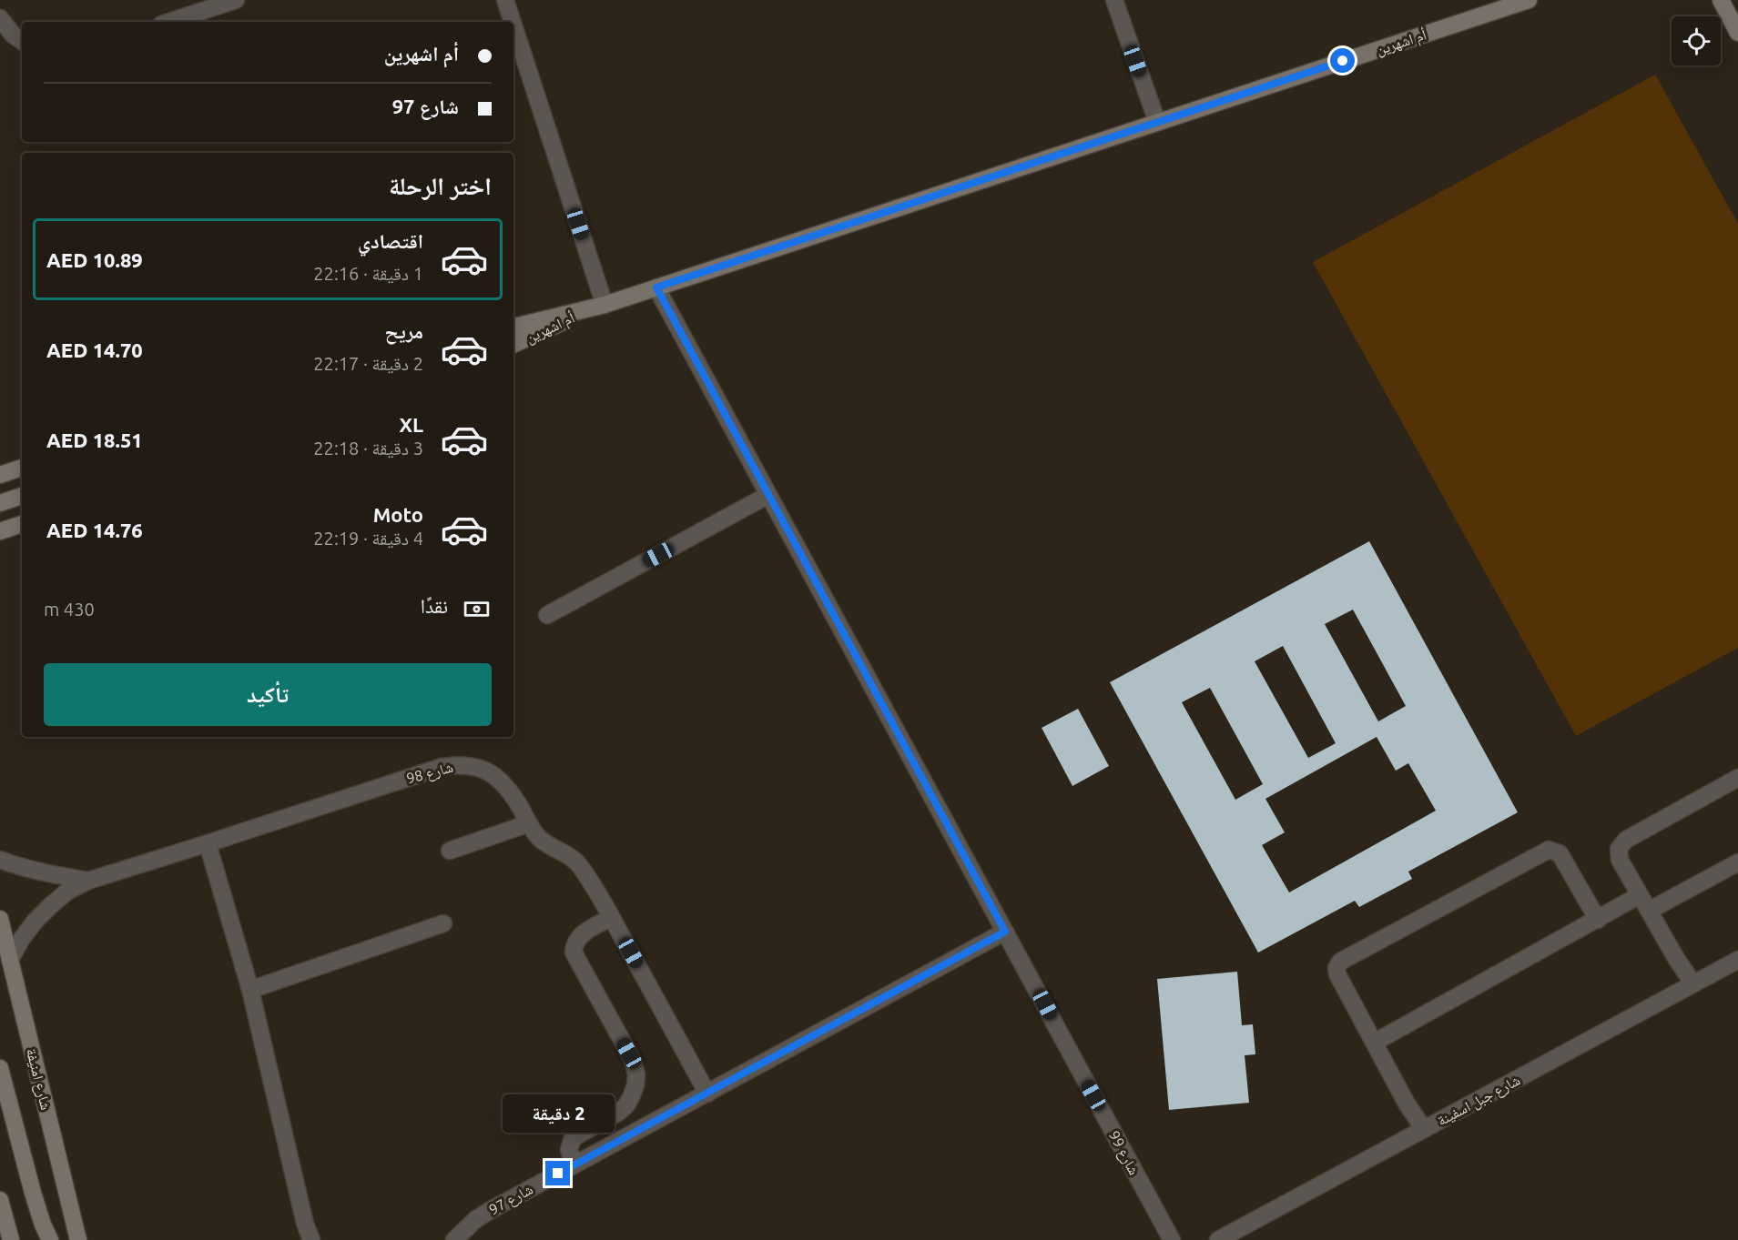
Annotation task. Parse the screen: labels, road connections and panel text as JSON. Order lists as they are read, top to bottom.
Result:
{
  "streets": {
    "street": [
      "أم اشهرين",
      "شارع 98",
      "شارع امنيفة",
      "شارع جبل اسفينة",
      "شارع 99",
      "شارع 97"
    ]
  },
  "crossings": [
    ["أم اشهرين", "شارع 99"],
    ["شارع 98", "شارع امنيفة"],
    ["شارع 98", "شارع 97"],
    ["شارع 99", "شارع 97"]
  ],
  "page": {
    "banner": ["أم اشهرين", "شارع 97"],
    "heading": "اختر الرحلة",
    "list": [
      {
        "name": "اقتصادي",
        "note": "1 دقيقة · 22:16",
        "value": "AED 10.89"
      },
      {
        "name": "مريح",
        "note": "2 دقيقة · 22:17",
        "value": "AED 14.70"
      },
      {
        "name": "XL",
        "note": "3 دقيقة · 22:18",
        "value": "AED 18.51"
      },
      {
        "name": "Moto",
        "note": "4 دقيقة · 22:19",
        "value": "AED 14.76"
      }
    ],
    "pay": ["نقدًا", "430 m"],
    "buttons": "تأكيد",
    "bubble": "2 دقيقة"
  }
}
